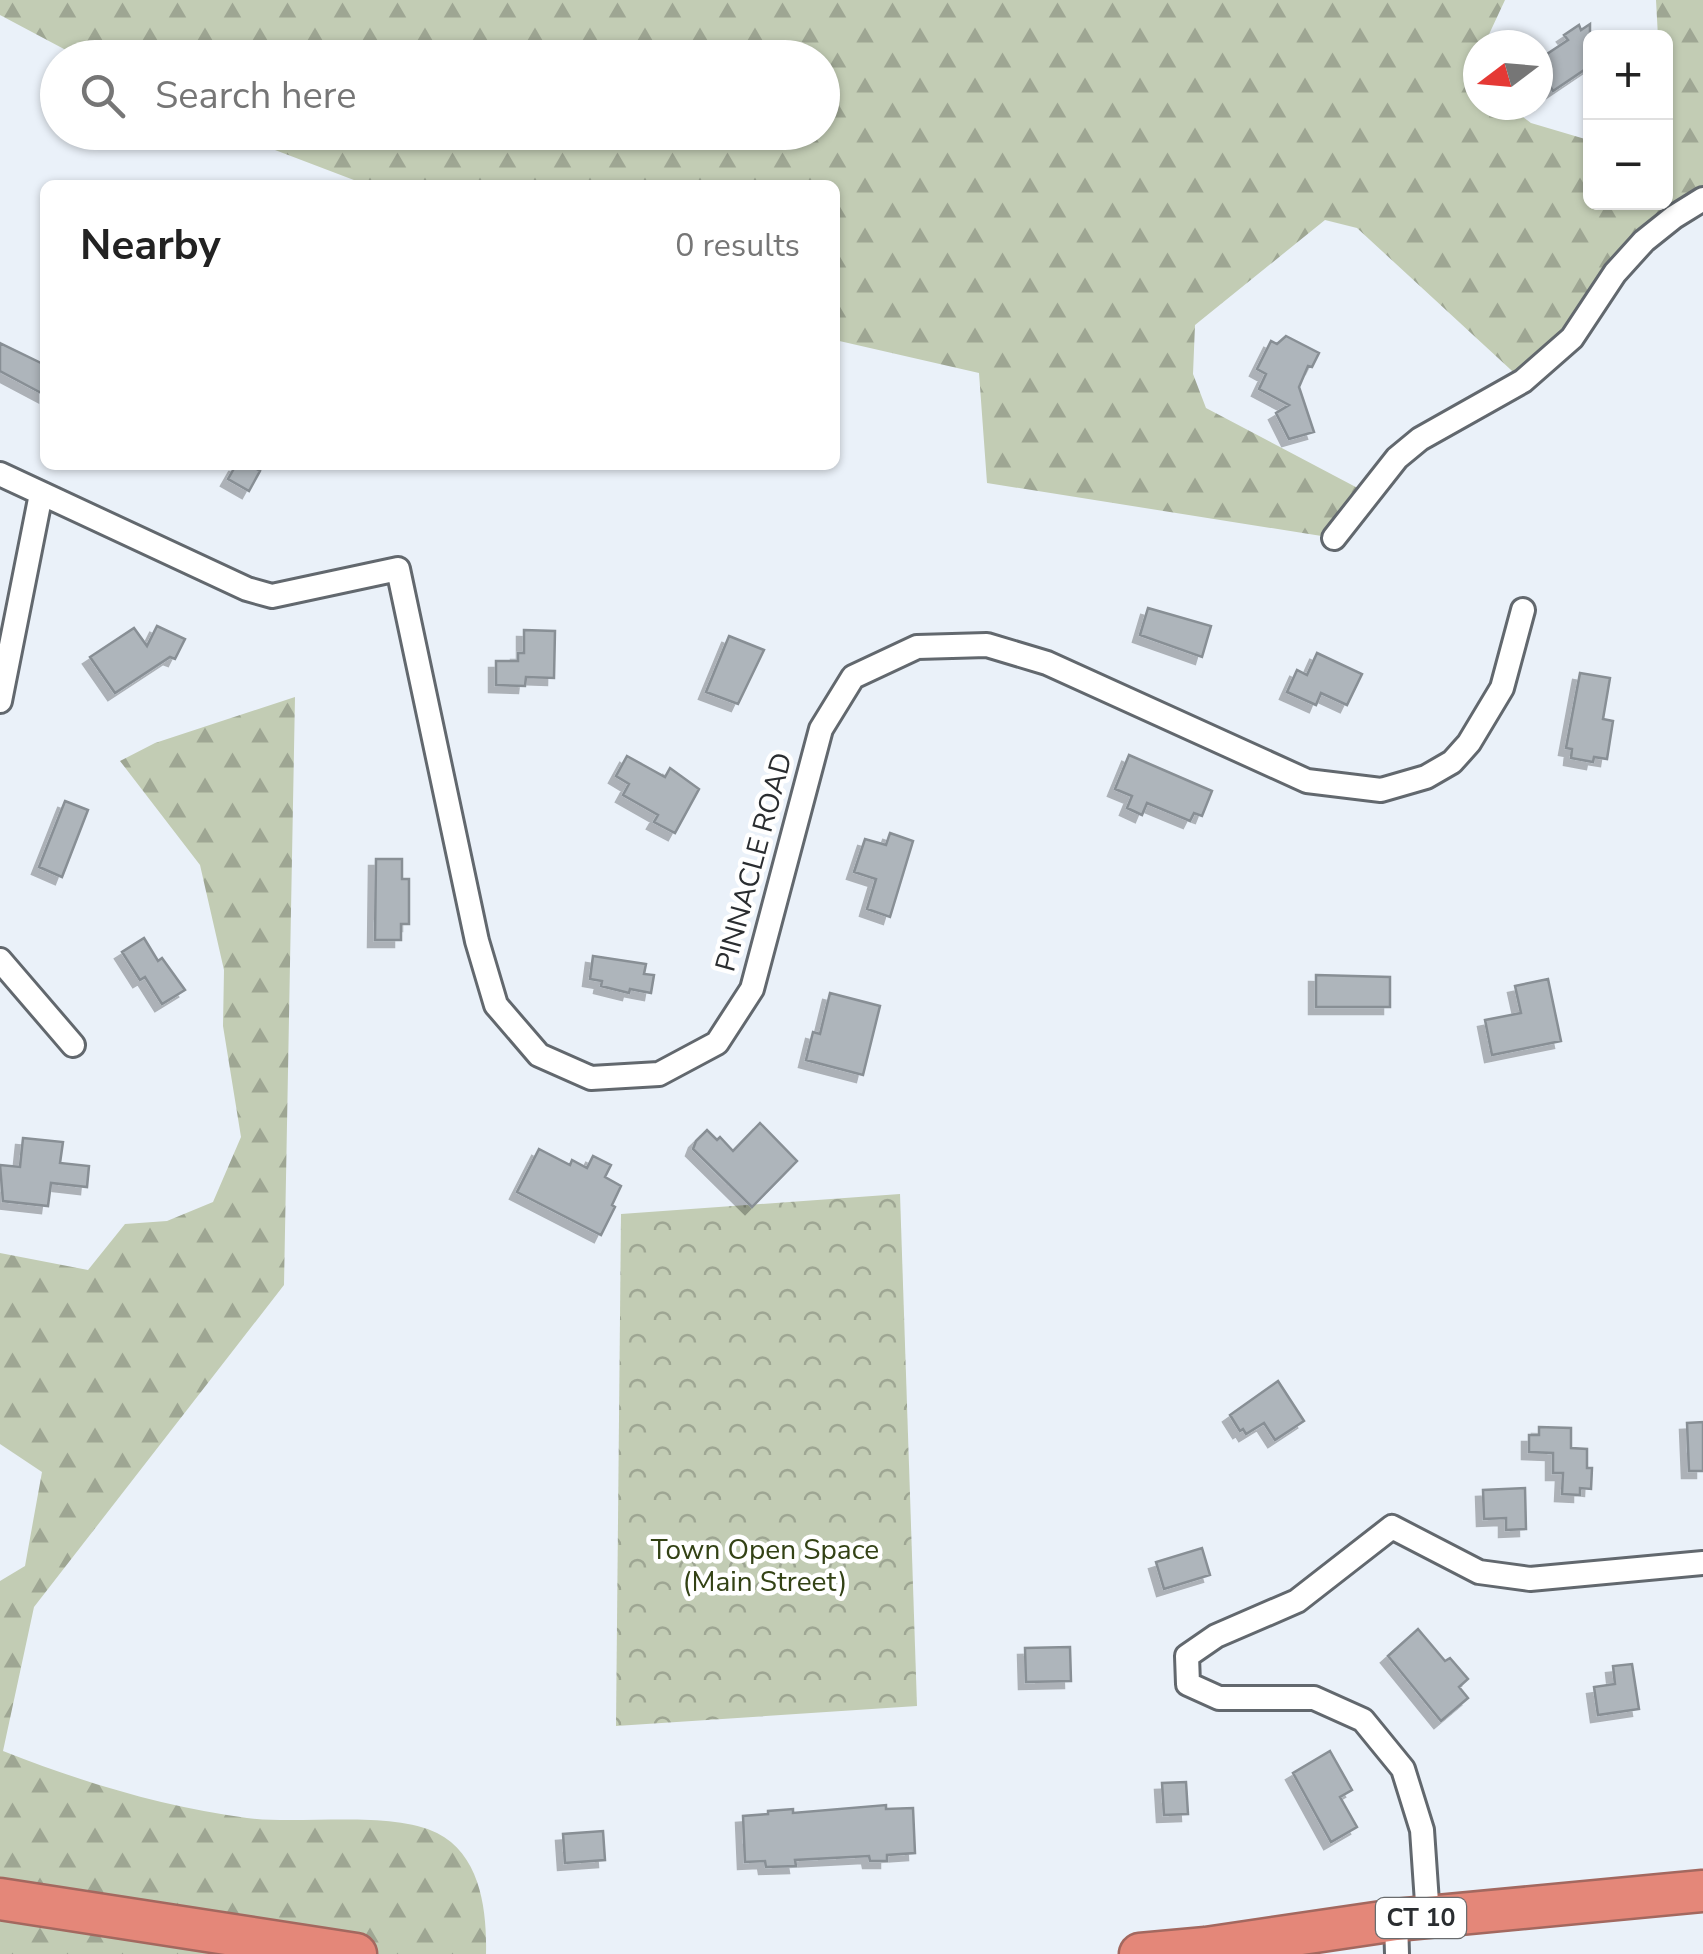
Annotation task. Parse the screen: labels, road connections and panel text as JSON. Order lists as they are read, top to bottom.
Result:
{
  "streets": {
    "highway": ["CT 10"],
    "street": ["PINNACLE ROAD"]
  },
  "parks": ["Town Open Space (Main Street)"],
  "north": "left",
  "page": {
    "map_buttons": ["+", "−"],
    "search": "Search here",
    "heading": ["Nearby", "0 results"]
  }
}
